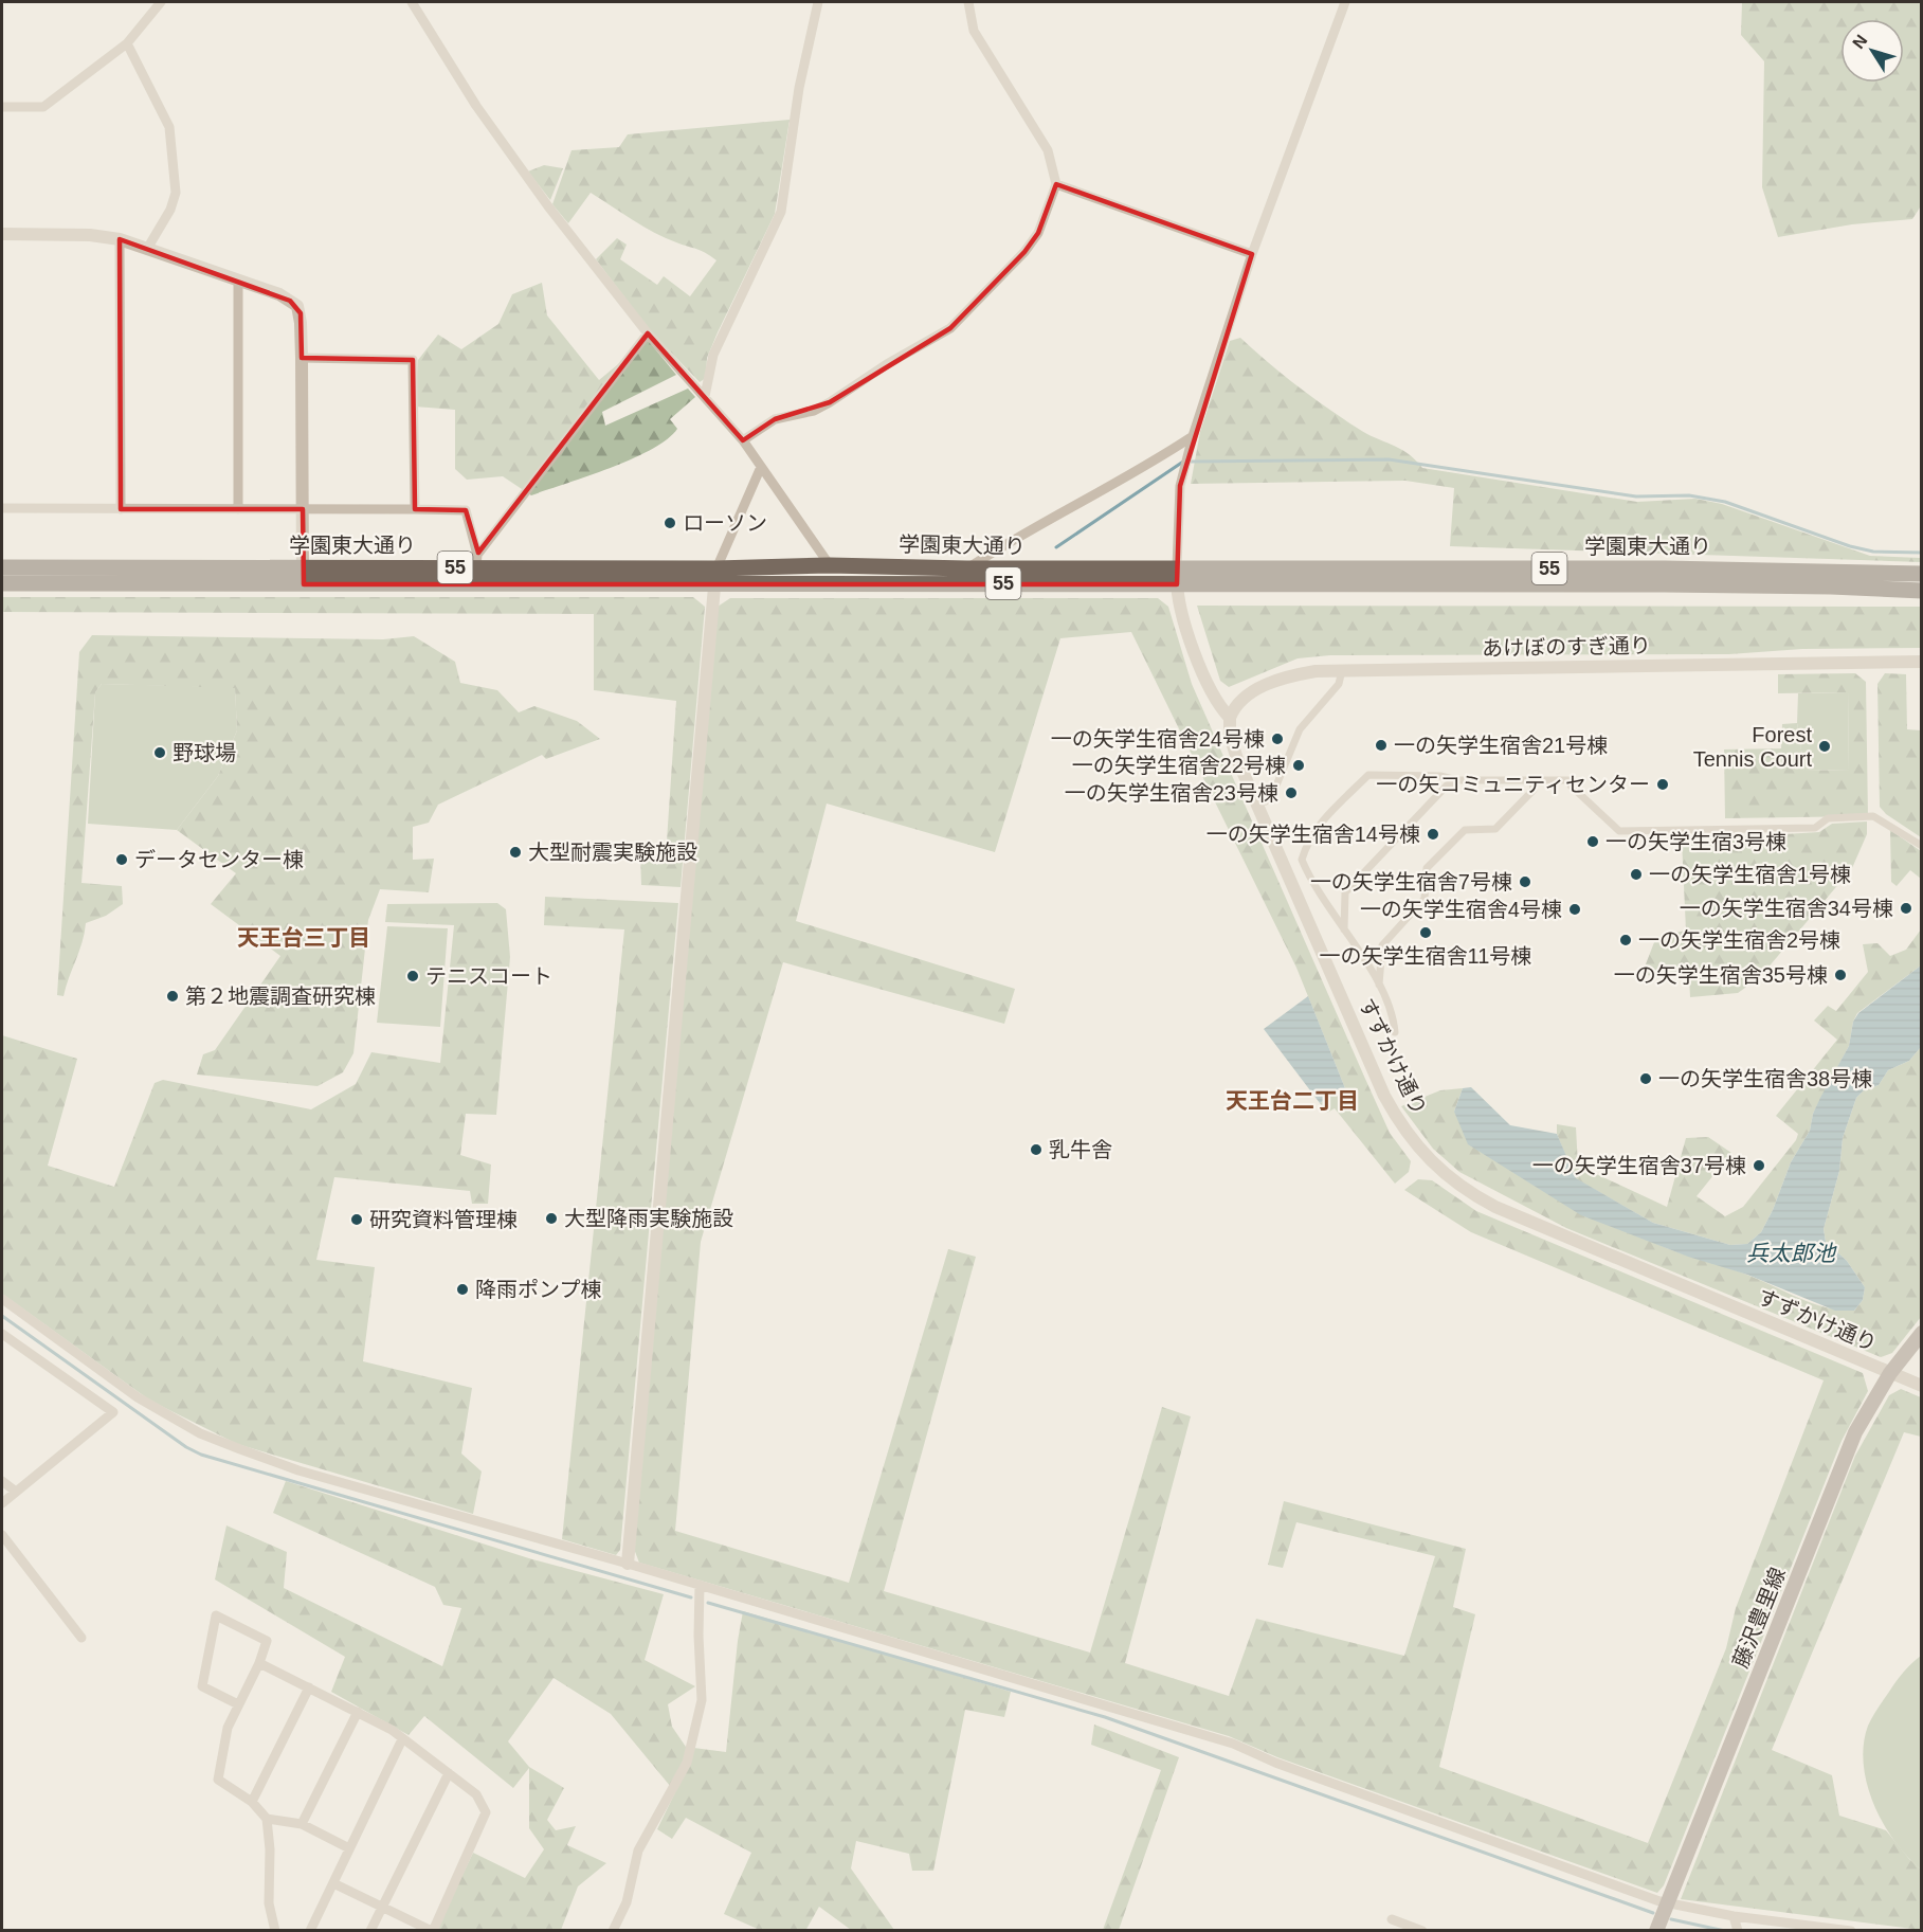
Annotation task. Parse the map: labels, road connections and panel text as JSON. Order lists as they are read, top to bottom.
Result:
{
  "streets": {
    "main road": ["学園東大通り", "55", "藤沢豊里線"],
    "street": ["あけぼのすぎ通り", "すずかけ通り"]
  },
  "crossings": [
    ["学園東大通り", "すずかけ通り"],
    ["あけぼのすぎ通り", "すずかけ通り"],
    ["すずかけ通り", "藤沢豊里線"]
  ],
  "districts": ["天王台三丁目", "天王台二丁目"],
  "water": ["兵太郎池"],
  "places": [
    "ローソン",
    "一の矢学生宿舎24号棟",
    "一の矢学生宿舎21号棟",
    "Forest Tennis Court",
    "野球場",
    "一の矢学生宿舎22号棟",
    "一の矢コミュニティセンター",
    "一の矢学生宿舎23号棟",
    "一の矢学生宿舎14号棟",
    "一の矢学生宿3号棟",
    "大型耐震実験施設",
    "データセンター棟",
    "一の矢学生宿舎1号棟",
    "一の矢学生宿舎7号棟",
    "一の矢学生宿舎34号棟",
    "一の矢学生宿舎4号棟",
    "一の矢学生宿舎11号棟",
    "一の矢学生宿舎2号棟",
    "一の矢学生宿舎35号棟",
    "テニスコート",
    "第２地震調査研究棟",
    "一の矢学生宿舎38号棟",
    "乳牛舎",
    "一の矢学生宿舎37号棟",
    "大型降雨実験施設",
    "研究資料管理棟",
    "降雨ポンプ棟"
  ],
  "north": "top left"
}
